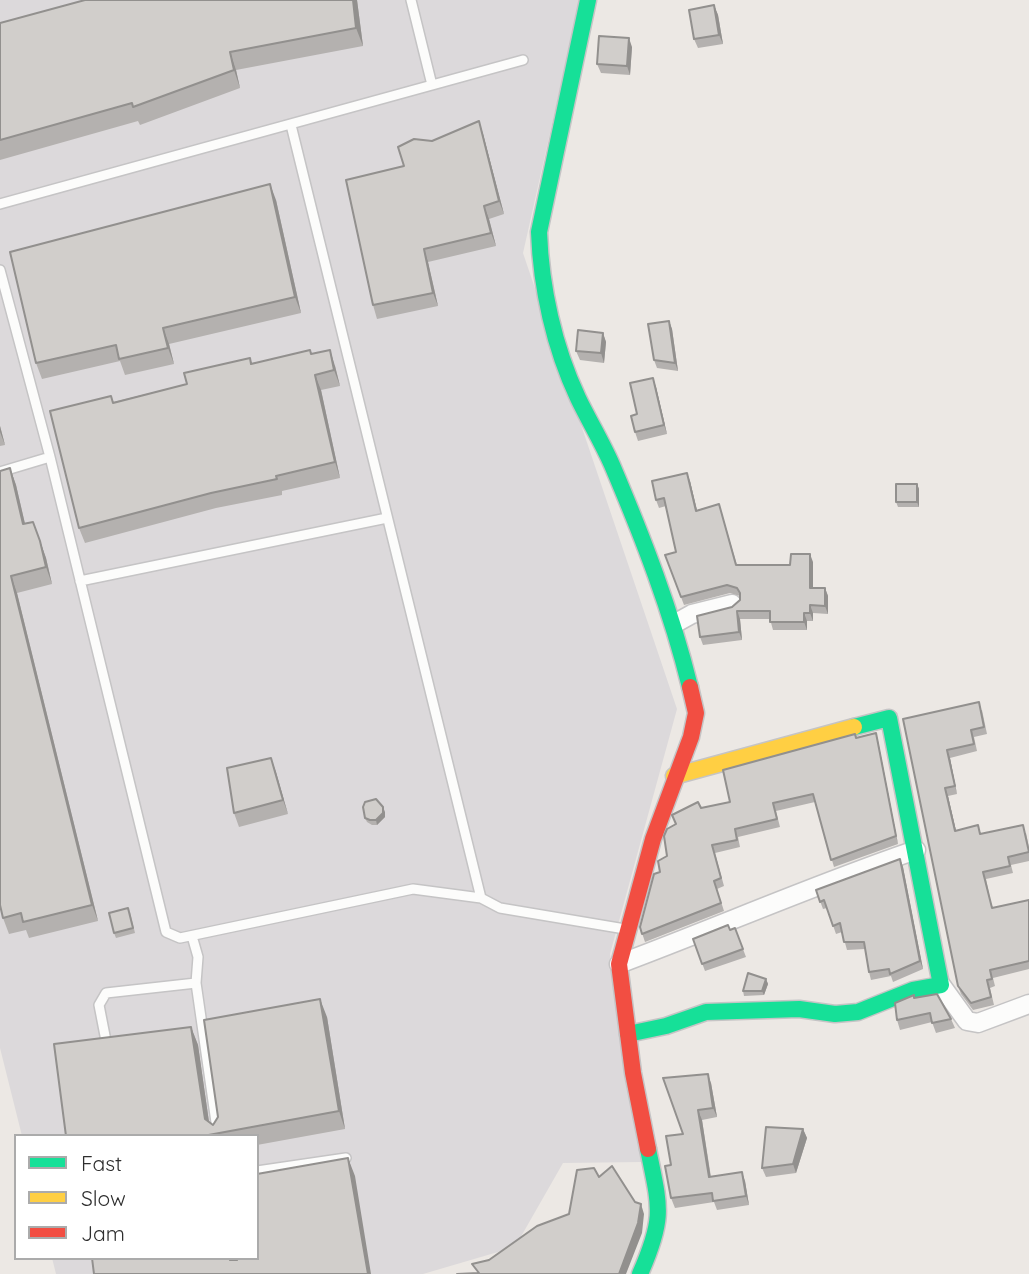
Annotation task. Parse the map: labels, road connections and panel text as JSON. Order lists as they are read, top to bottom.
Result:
{
  "legend": ["Fast", "Slow", "Jam"]
}
